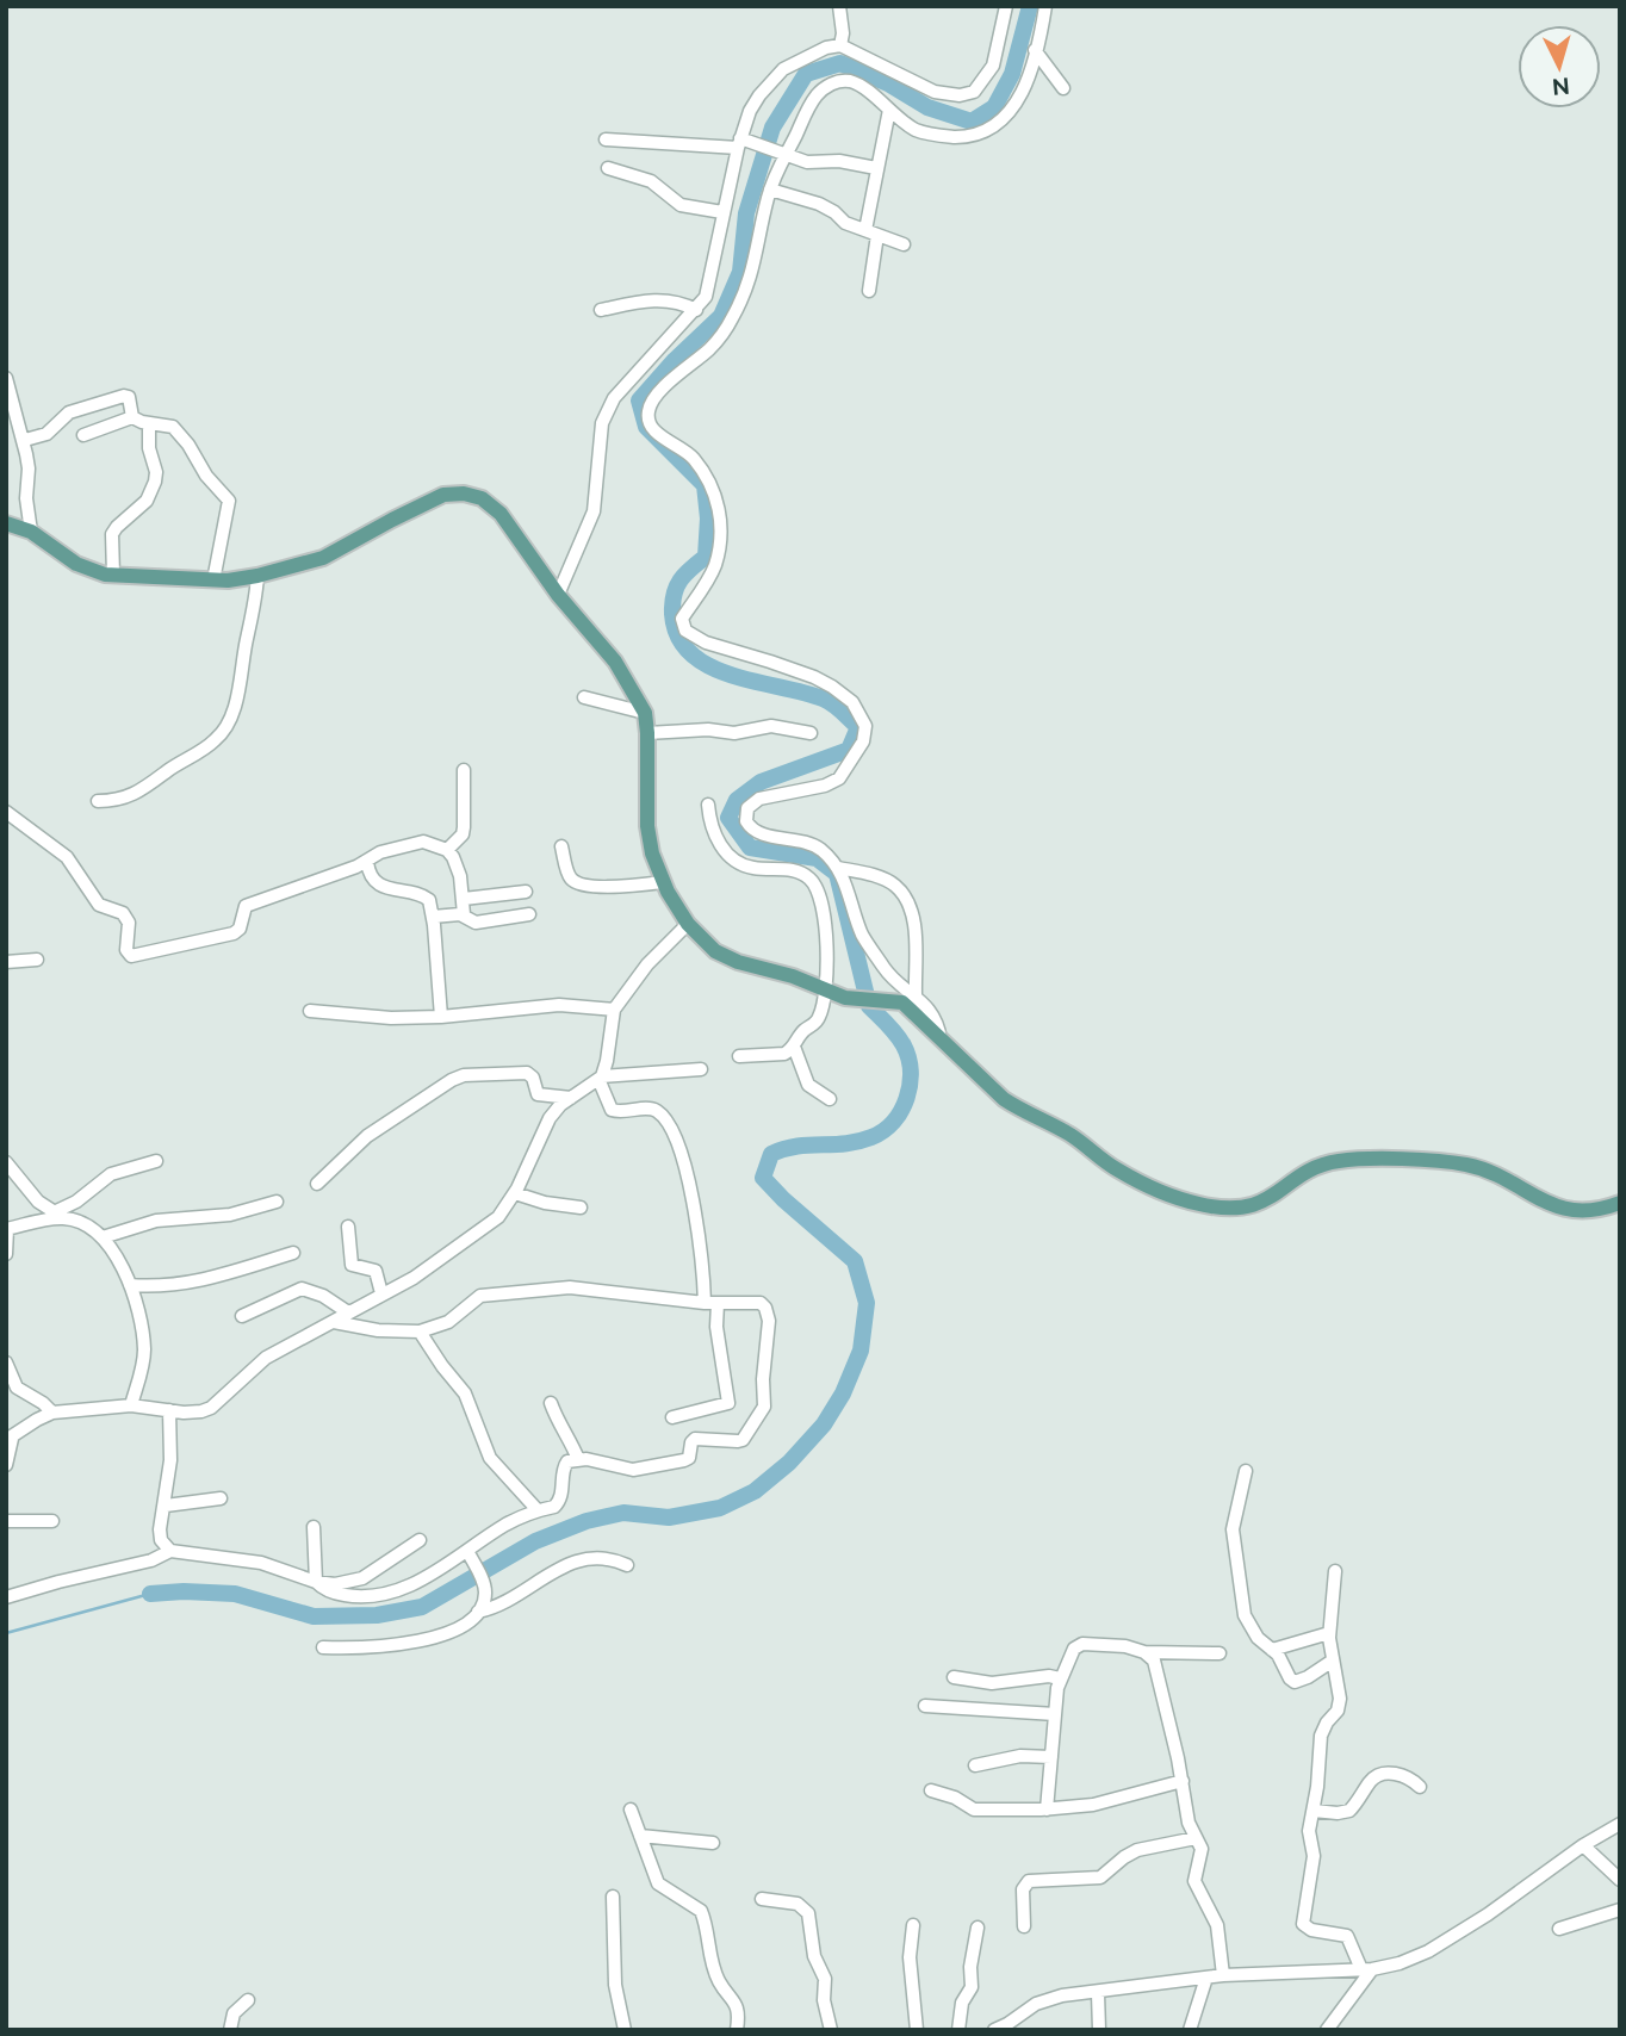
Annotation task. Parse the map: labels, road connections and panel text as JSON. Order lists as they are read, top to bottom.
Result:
{
  "north": "bottom"
}
